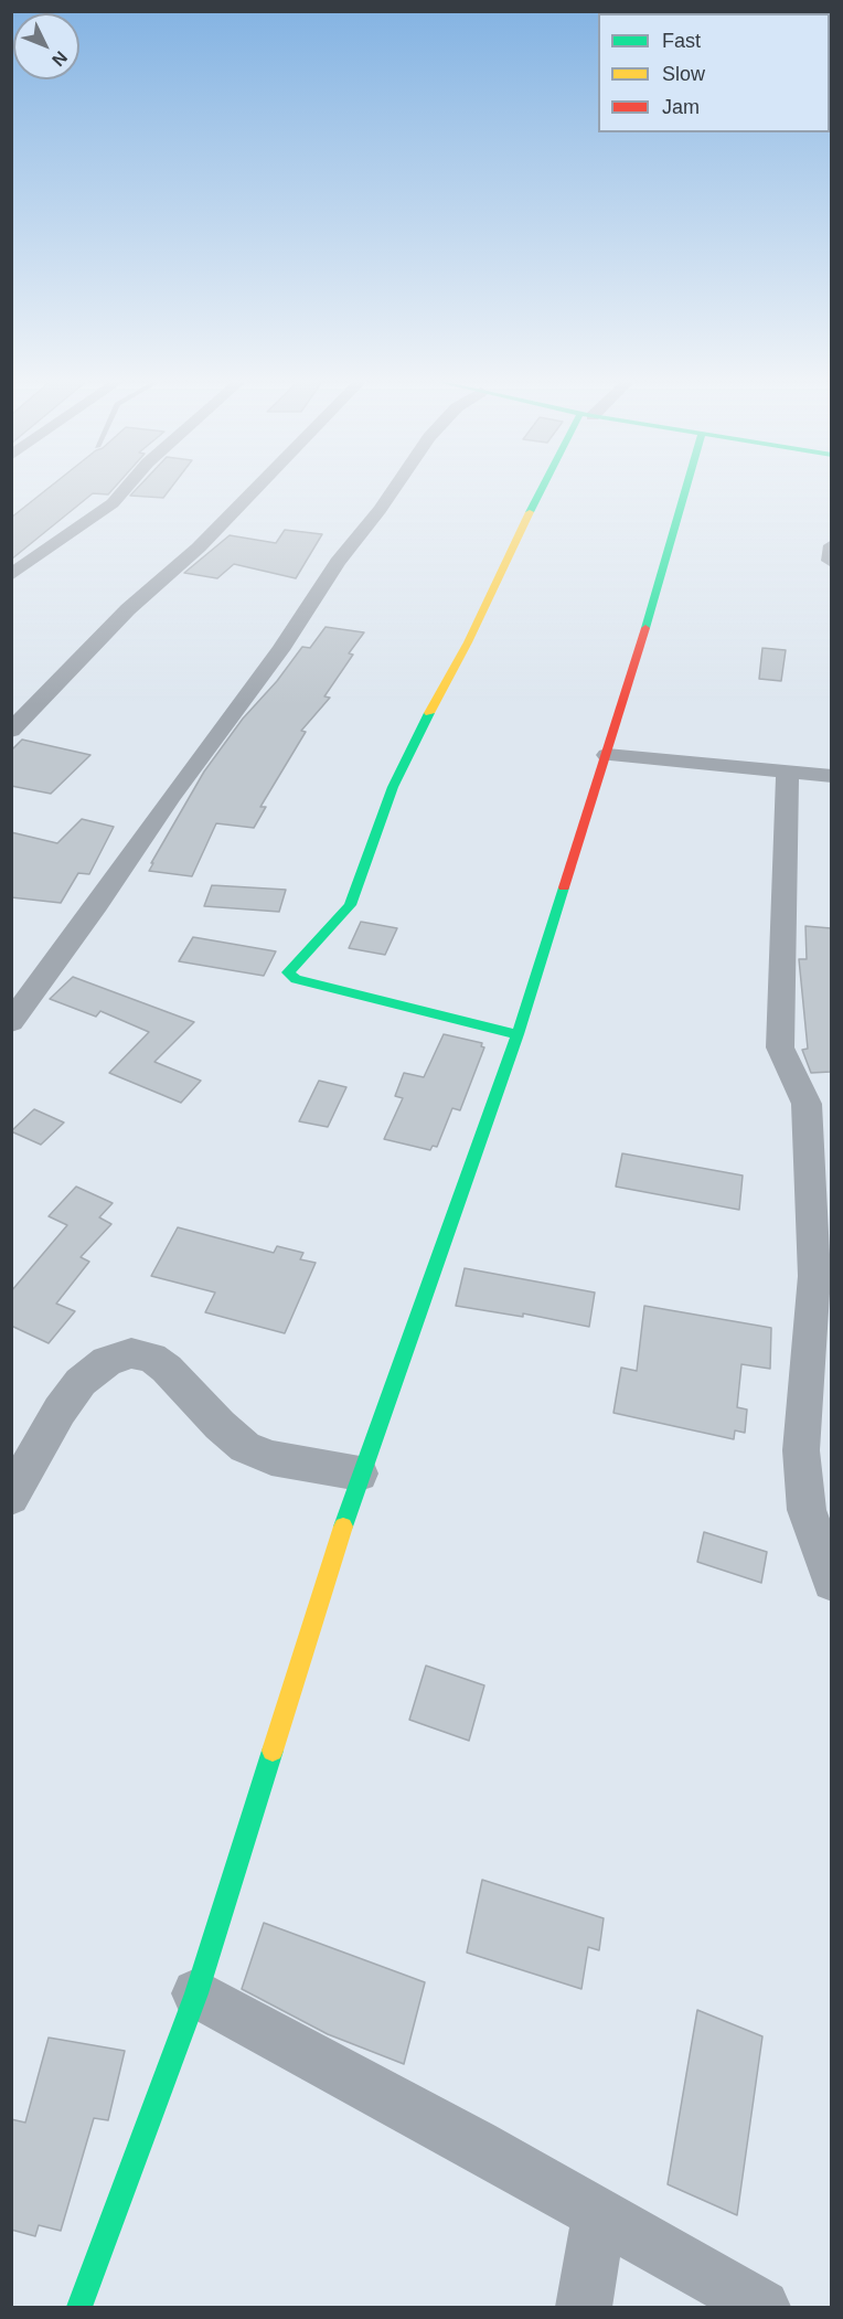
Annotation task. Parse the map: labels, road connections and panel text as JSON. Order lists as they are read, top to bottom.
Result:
{
  "legend": ["Fast", "Slow", "Jam"],
  "north": "bottom right"
}
